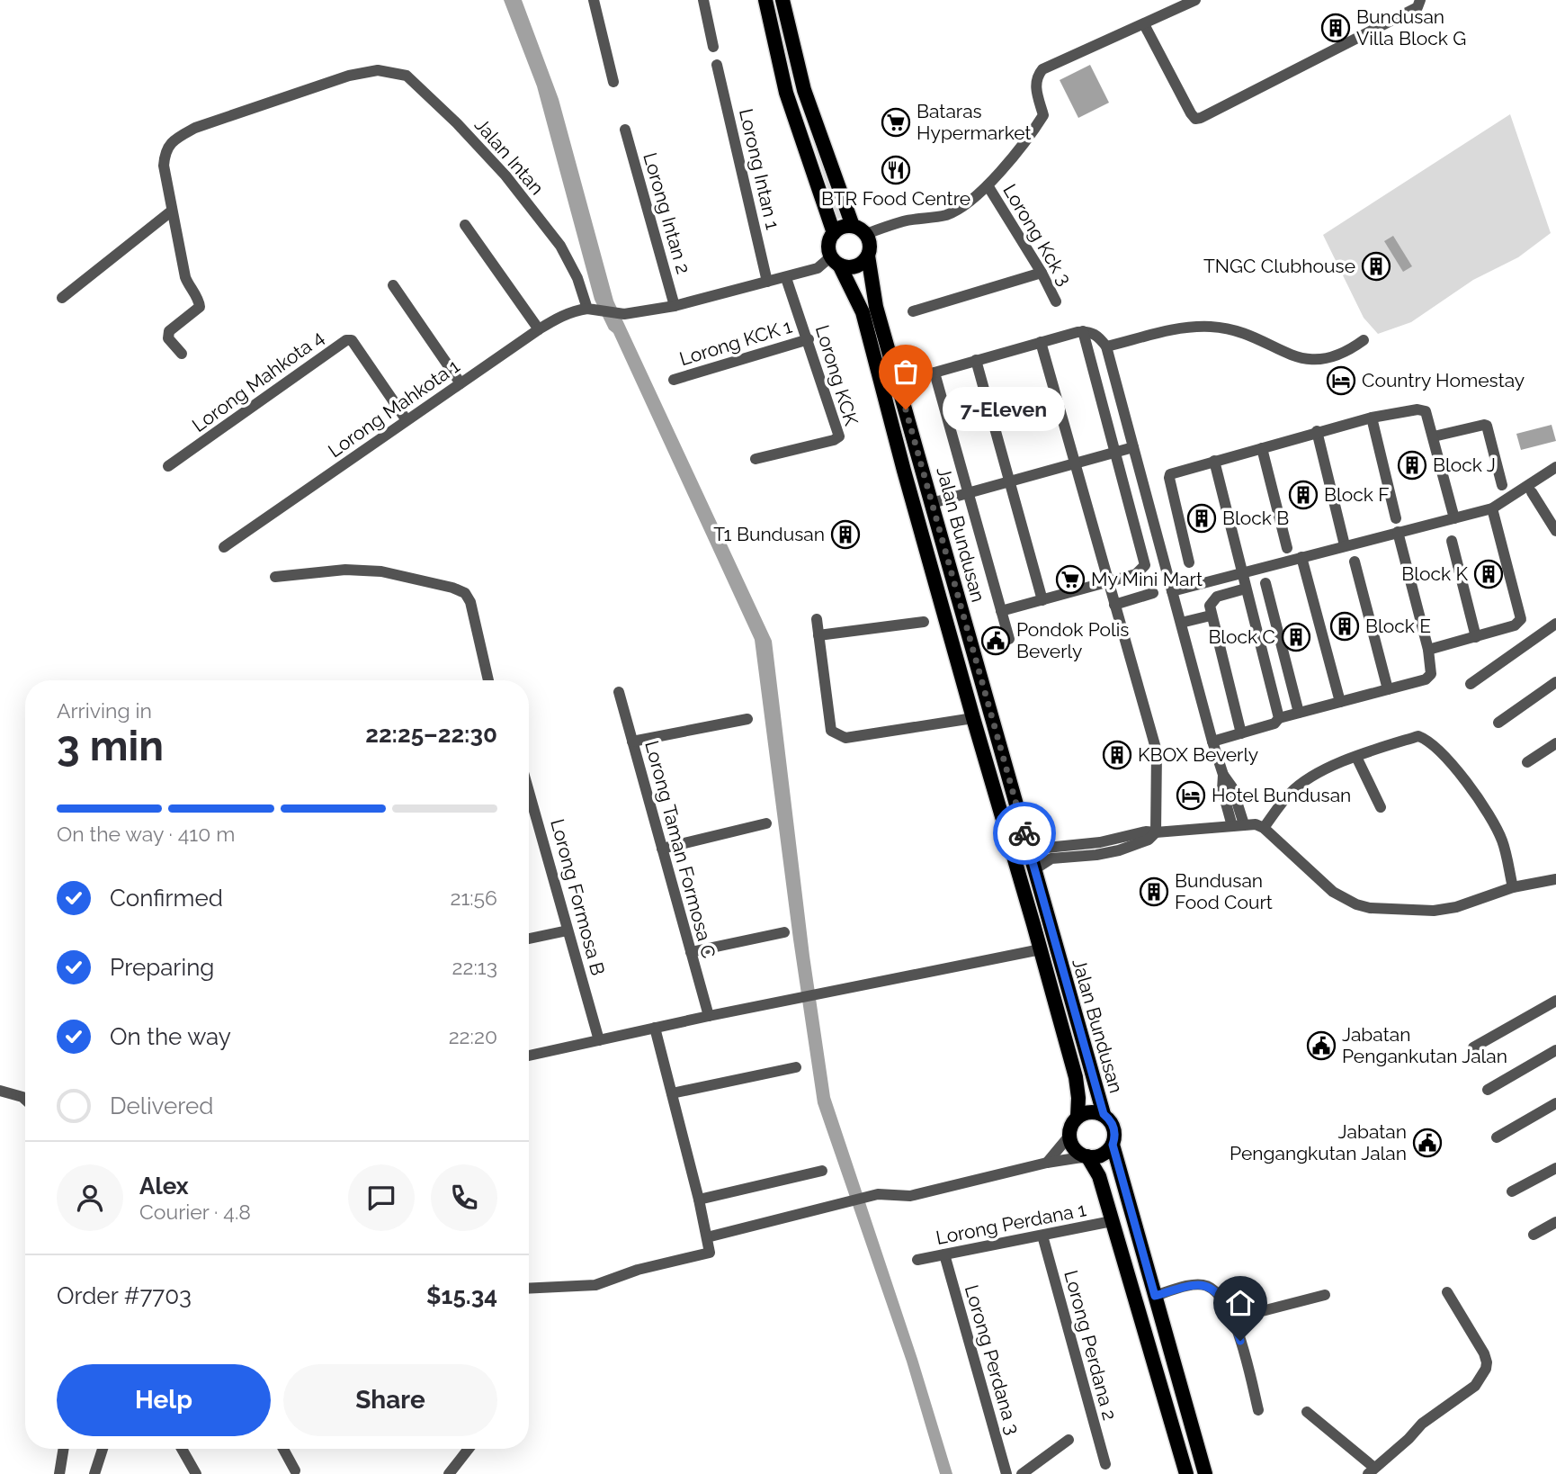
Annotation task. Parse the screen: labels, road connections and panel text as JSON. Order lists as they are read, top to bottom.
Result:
{
  "streets": {
    "main road": ["Jalan Bundusan"],
    "street": [
      "Jalan Intan",
      "Lorong Intan 1",
      "Lorong Intan 2",
      "Lorong Kck 3",
      "Lorong KCK 1",
      "Lorong KCK",
      "Lorong Mahkota 4",
      "Lorong Mahkota 1",
      "Lorong Taman Formosa C",
      "Lorong Formosa B",
      "Lorong Perdana 1",
      "Lorong Perdana 2",
      "Lorong Perdana 3"
    ]
  },
  "crossings": [
    ["Jalan Intan", "Lorong Mahkota 1"],
    ["Lorong KCK 1", "Lorong KCK"],
    ["Lorong Mahkota 4", "Lorong Mahkota 1"],
    ["Lorong Perdana 1", "Lorong Perdana 2"],
    ["Lorong Perdana 1", "Lorong Perdana 3"]
  ],
  "places": {
    "building": [
      "Bundusan Villa Block G",
      "TNGC Clubhouse",
      "Block J",
      "Block F",
      "Block B",
      "T1 Bundusan",
      "Block K",
      "Block E",
      "Block C",
      "KBOX Beverly",
      "Bundusan Food Court"
    ],
    "supermarket": ["Bataras Hypermarket", "My Mini Mart"],
    "restaurant": ["BTR Food Centre"],
    "hotel": ["Country Homestay", "Hotel Bundusan"],
    "other": ["7-Eleven"],
    "public building": ["Pondok Polis Beverly", "Jabatan Pengankutan Jalan", "Jabatan Pengangkutan Jalan"]
  },
  "page": {
    "bubble": "7-Eleven",
    "heading": ["3 min", "Arriving in", "22:25–22:30"],
    "panel": [
      "Alex",
      "Courier · 4.8",
      "Order #7703",
      "$15.34"
    ],
    "bar": "On the way · 410 m",
    "list": [
      ["Confirmed", "21:56"],
      ["Preparing", "22:13"],
      ["On the way", "22:20"],
      "Delivered"
    ],
    "buttons": ["Help", "Share"]
  }
}
